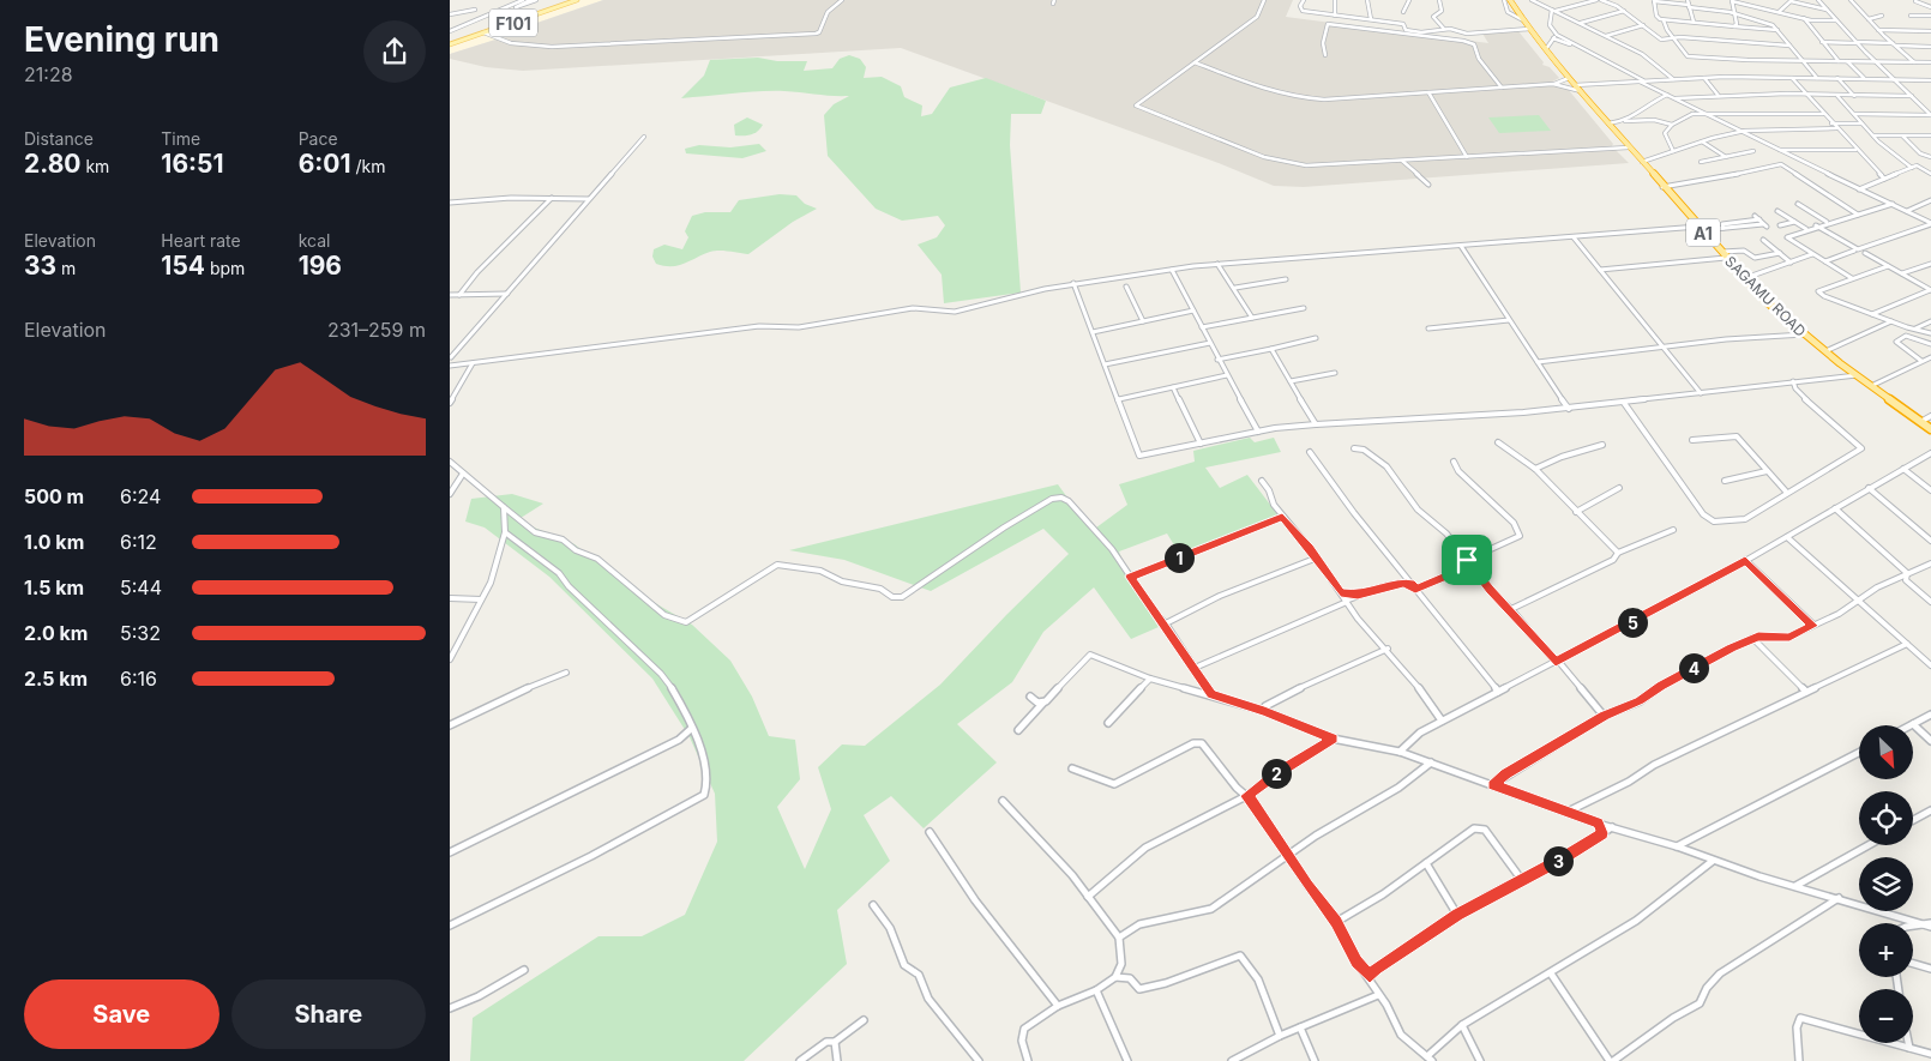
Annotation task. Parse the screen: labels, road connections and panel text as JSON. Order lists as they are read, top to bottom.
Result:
{
  "streets": {
    "highway": ["A1", "SAGAMU ROAD"],
    "main road": ["F101"]
  },
  "north": "bottom right",
  "page": {
    "heading": ["Evening run", "21:28"],
    "stats": [
      ["Distance", "2.80 km"],
      ["Time", "16:51"],
      ["Pace", "6:01 /km"],
      ["Elevation", "33 m"],
      ["Heart rate", "154 bpm"],
      ["kcal", "196"]
    ],
    "chart": ["Elevation", "231–259 m"],
    "list": [
      {
        "name": "500 m",
        "note": "6:24"
      },
      {
        "name": "1.0 km",
        "note": "6:12"
      },
      {
        "name": "1.5 km",
        "note": "5:44"
      },
      {
        "name": "2.0 km",
        "note": "5:32"
      },
      {
        "name": "2.5 km",
        "note": "6:16"
      }
    ],
    "pins": [
      "1",
      "5",
      "4",
      "2",
      "3"
    ],
    "map_buttons": ["+", "−"],
    "buttons": ["Save", "Share"]
  }
}
